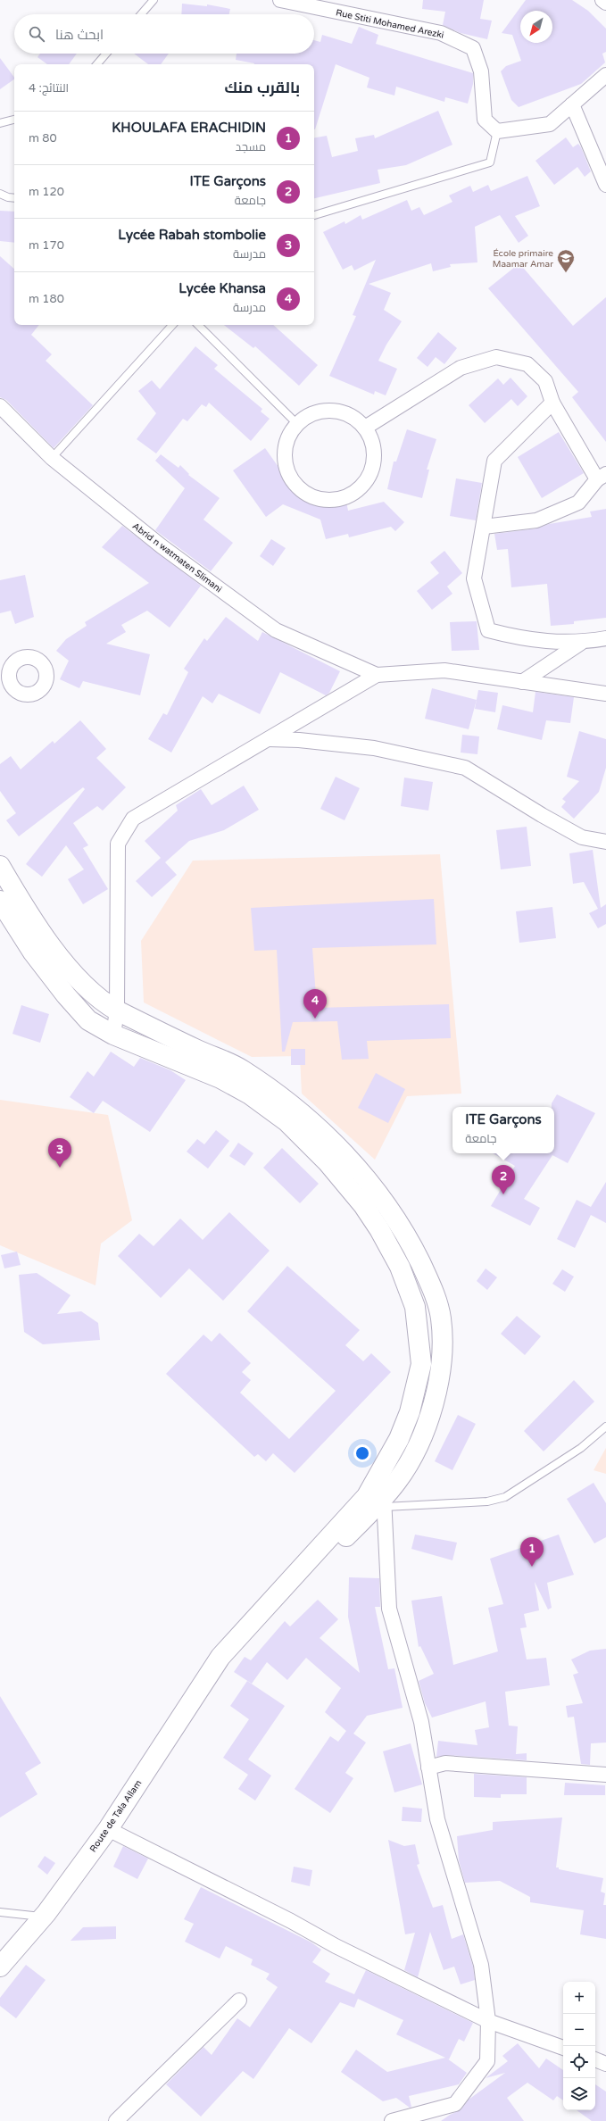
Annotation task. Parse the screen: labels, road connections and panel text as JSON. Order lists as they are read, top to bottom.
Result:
{
  "streets": {
    "main road": ["Route de Tala Allam"],
    "street": ["Rue Stiti Mohamed Arezki", "Abrid n watmaten Slimani"]
  },
  "places": {
    "school or university": ["École primaire Maamar Amar"]
  },
  "north": "bottom left",
  "page": {
    "search": "ابحث هنا",
    "heading": ["بالقرب منك", "النتائج: 4"],
    "list": [
      {
        "mark": "1",
        "name": "KHOULAFA ERACHIDIN",
        "note": "مسجد",
        "value": "80 m"
      },
      {
        "mark": "2",
        "name": "ITE Garçons",
        "note": "جامعة",
        "value": "120 m"
      },
      {
        "mark": "3",
        "name": "Lycée Rabah stombolie",
        "note": "مدرسة",
        "value": "170 m"
      },
      {
        "mark": "4",
        "name": "Lycée Khansa",
        "note": "مدرسة",
        "value": "180 m"
      }
    ],
    "pins": [
      "4",
      "3",
      "2",
      "1"
    ],
    "popup": ["ITE Garçons", "جامعة"],
    "map_buttons": ["+", "−"]
  }
}
